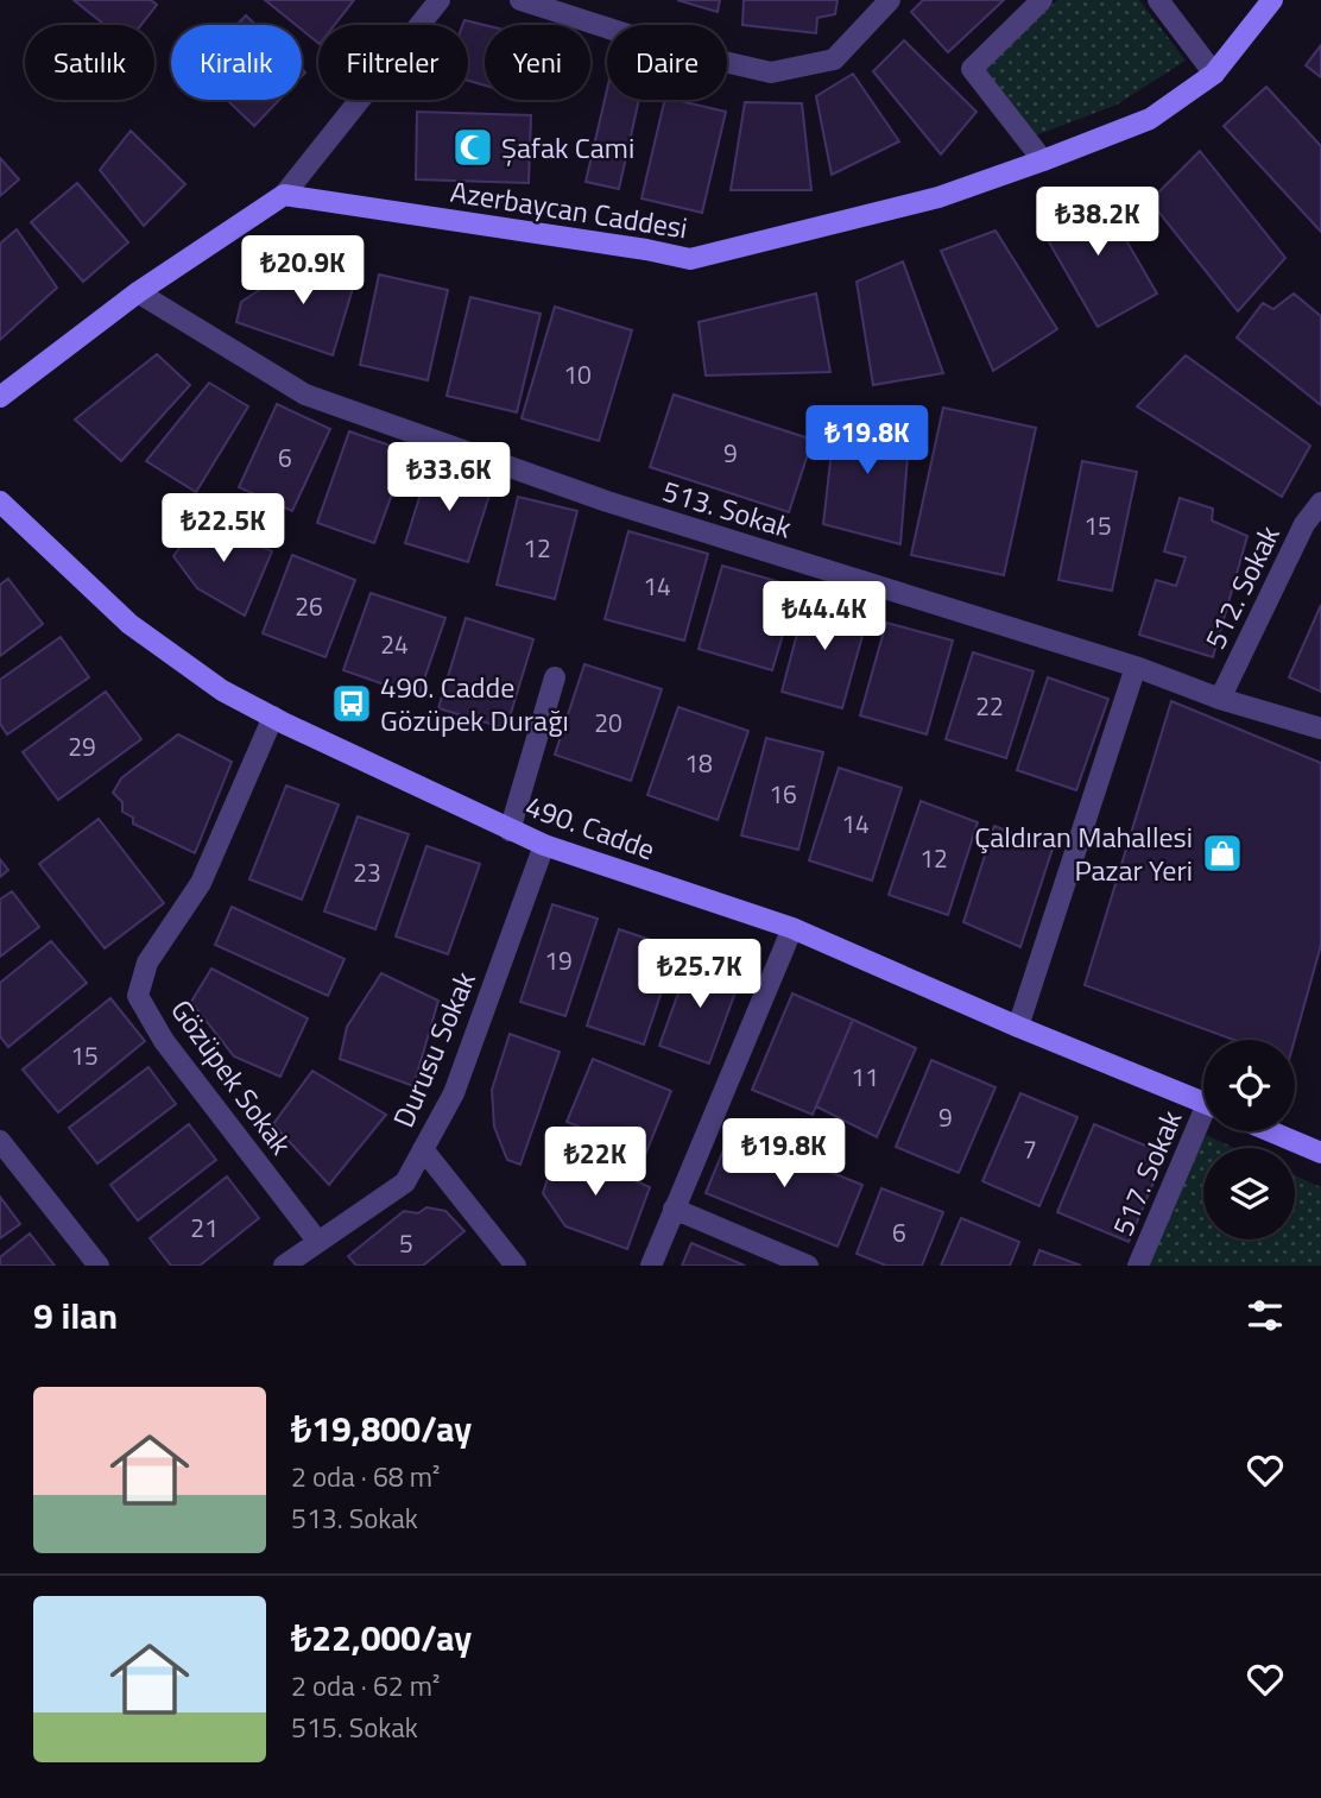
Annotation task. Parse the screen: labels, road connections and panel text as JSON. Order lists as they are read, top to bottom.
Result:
{
  "streets": {
    "street": [
      "Azerbaycan Caddesi",
      "513. Sokak",
      "512. Sokak",
      "490. Cadde",
      "Durusu Sokak",
      "Gözüpek Sokak",
      "517. Sokak"
    ]
  },
  "crossings": [
    ["513. Sokak", "512. Sokak"],
    ["490. Cadde", "Durusu Sokak"],
    ["490. Cadde", "Gözüpek Sokak"],
    ["Durusu Sokak", "Gözüpek Sokak"]
  ],
  "places": {
    "mosque": ["Şafak Cami"],
    "bus stop": ["490. Cadde Gözüpek Durağı"],
    "shop": ["Çaldıran Mahallesi Pazar Yeri"]
  },
  "house_numbers": [
    "10",
    "9",
    "6",
    "15",
    "12",
    "14",
    "26",
    "24",
    "22",
    "20",
    "29",
    "18",
    "16",
    "14",
    "12",
    "23",
    "19",
    "15",
    "11",
    "9",
    "7",
    "21",
    "6",
    "5"
  ],
  "page": {
    "chip": [
      "Satılık",
      "Kiralık",
      "Filtreler",
      "Yeni",
      "Daire"
    ],
    "price": [
      "₺38.2K",
      "₺20.9K",
      "₺19.8K",
      "₺33.6K",
      "₺22.5K",
      "₺44.4K",
      "₺25.7K",
      "₺19.8K",
      "₺22K"
    ],
    "heading": "9 ilan",
    "list": [
      {
        "name": "₺19,800/ay",
        "note": "2 oda · 68 m² · 513. Sokak"
      },
      {
        "name": "₺22,000/ay",
        "note": "2 oda · 62 m² · 515. Sokak"
      }
    ]
  }
}
